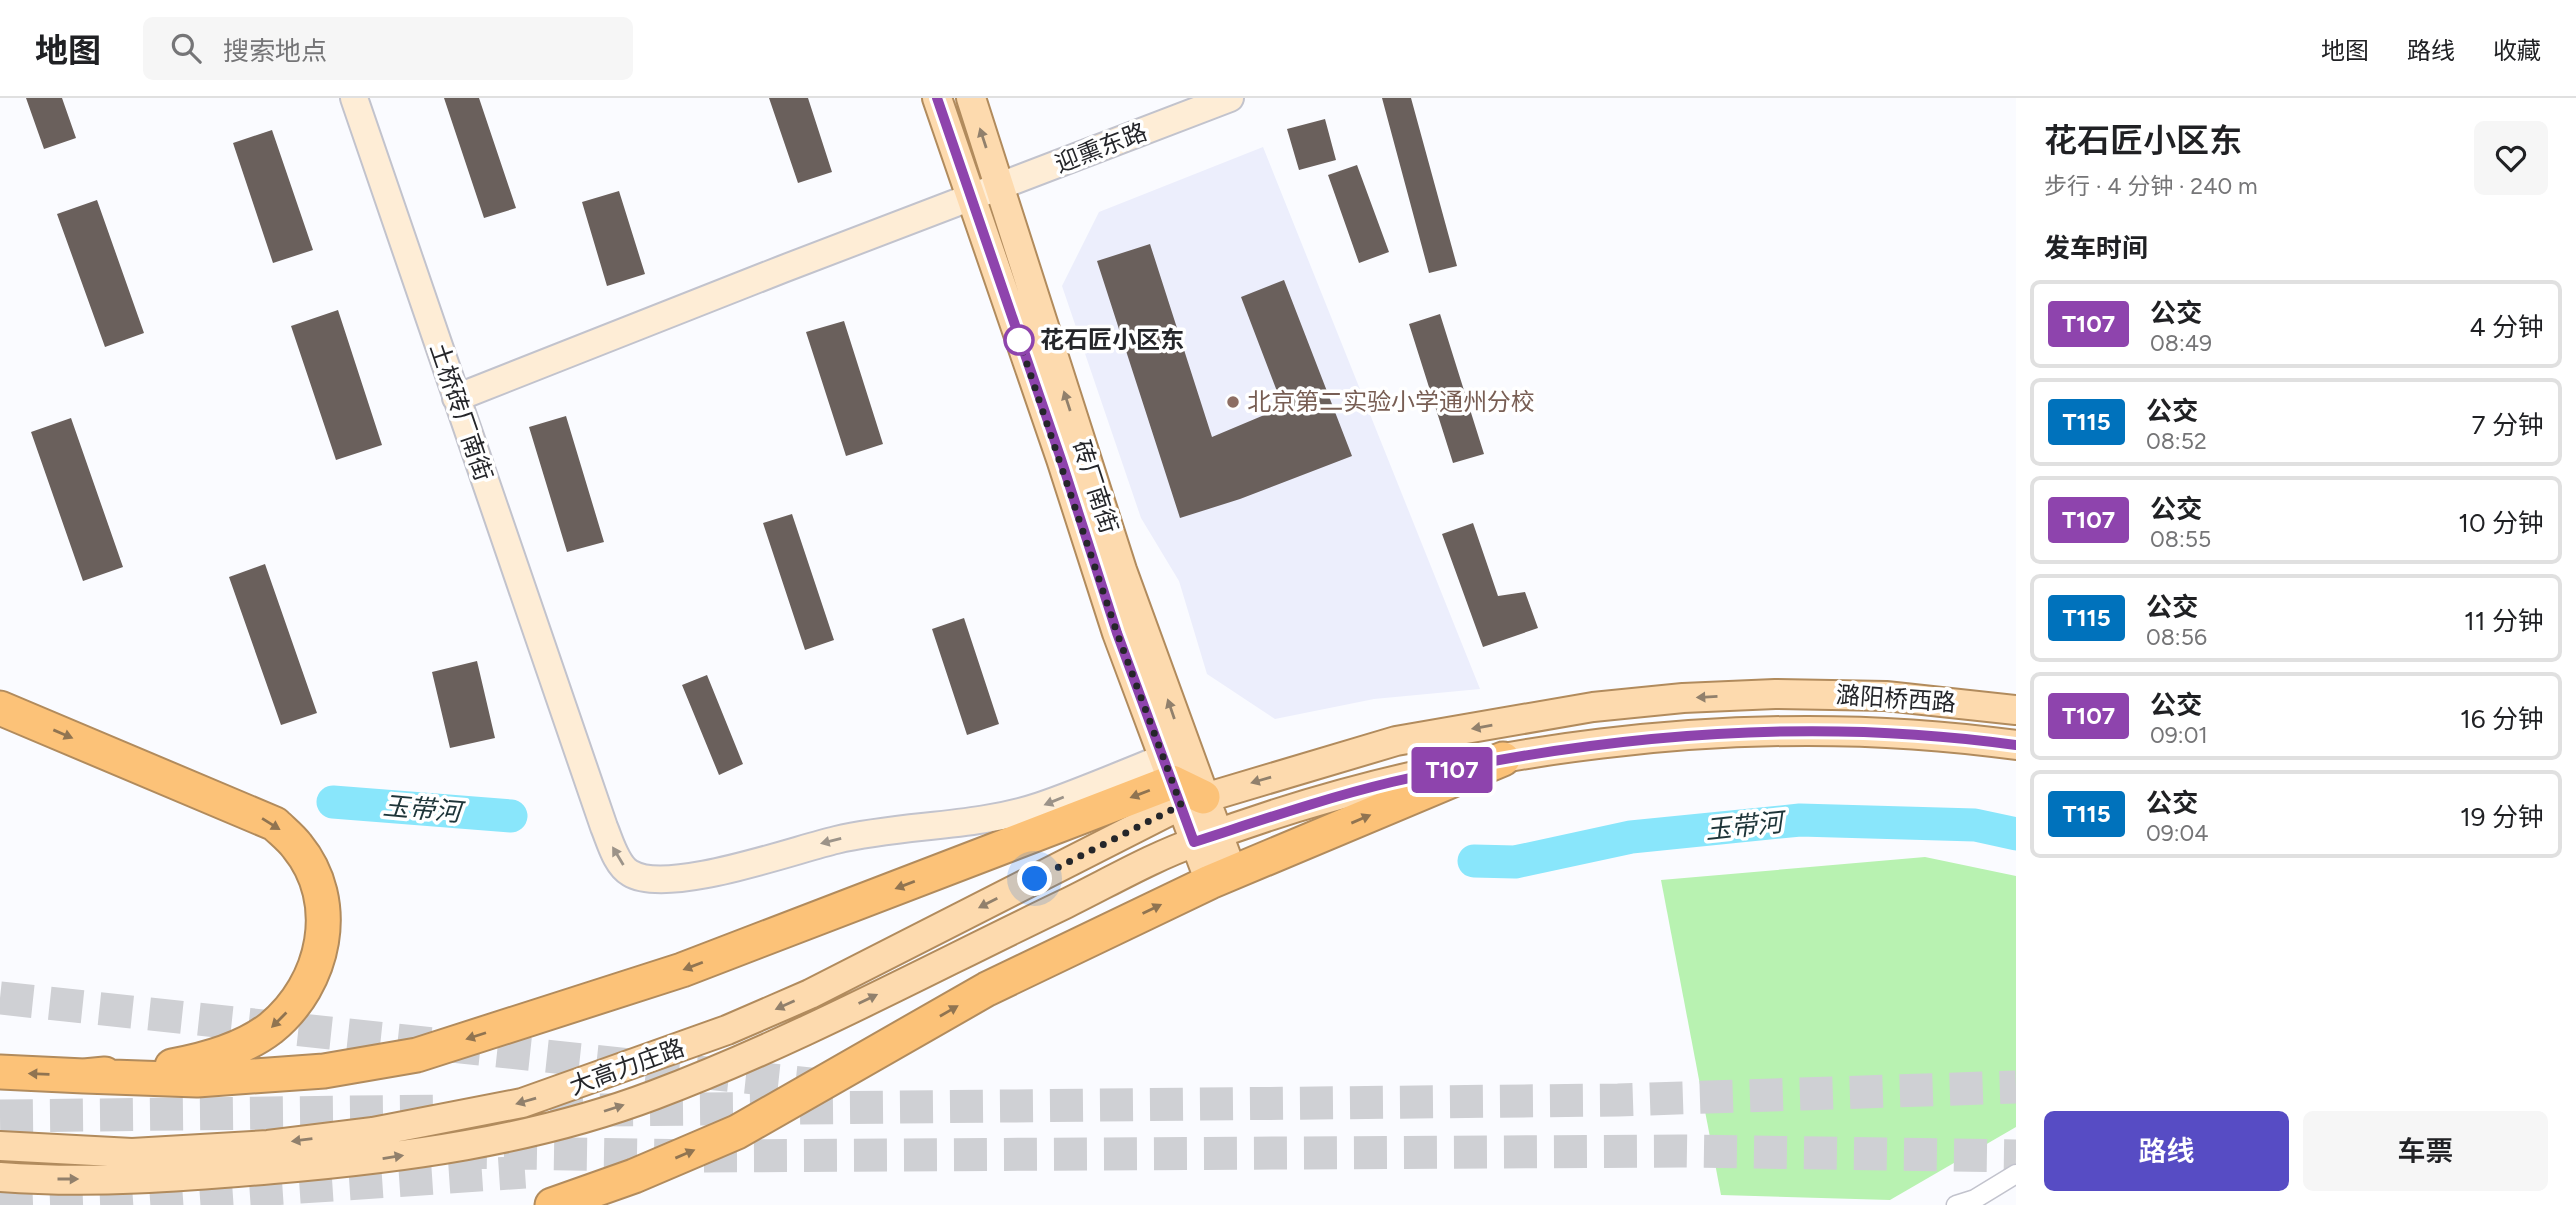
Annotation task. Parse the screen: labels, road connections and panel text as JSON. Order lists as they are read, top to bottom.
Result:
{
  "streets": {
    "main road": ["砖厂南街", "潞阳桥西路", "大高力庄路"],
    "street": ["迎熏东路", "土桥砖厂南街"]
  },
  "crossings": [
    ["迎熏东路", "土桥砖厂南街"],
    ["迎熏东路", "砖厂南街"],
    ["土桥砖厂南街", "砖厂南街"],
    ["土桥砖厂南街", "潞阳桥西路"],
    ["土桥砖厂南街", "大高力庄路"],
    ["砖厂南街", "潞阳桥西路"],
    ["砖厂南街", "大高力庄路"],
    ["潞阳桥西路", "大高力庄路"]
  ],
  "water": ["玉带河"],
  "places": ["花石匠小区东", "北京第二实验小学通州分校"],
  "lines": ["bus line T107"],
  "page": {
    "header": "地图",
    "search": "搜索地点",
    "nav": ["地图", "路线", "收藏"],
    "on_map": "T107",
    "heading": [
      ["花石匠小区东", "步行 · 4 分钟 · 240 m"],
      "发车时间"
    ],
    "list": [
      {
        "mark": "T107",
        "name": "公交",
        "note": "08:49",
        "value": "4 分钟"
      },
      {
        "mark": "T115",
        "name": "公交",
        "note": "08:52",
        "value": "7 分钟"
      },
      {
        "mark": "T107",
        "name": "公交",
        "note": "08:55",
        "value": "10 分钟"
      },
      {
        "mark": "T115",
        "name": "公交",
        "note": "08:56",
        "value": "11 分钟"
      },
      {
        "mark": "T107",
        "name": "公交",
        "note": "09:01",
        "value": "16 分钟"
      },
      {
        "mark": "T115",
        "name": "公交",
        "note": "09:04",
        "value": "19 分钟"
      }
    ],
    "buttons": ["路线", "车票"]
  }
}
